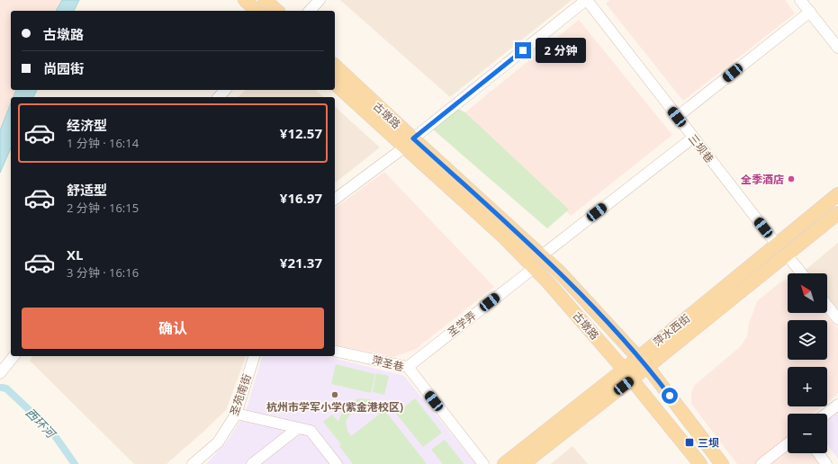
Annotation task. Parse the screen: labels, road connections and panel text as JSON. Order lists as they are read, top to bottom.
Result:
{
  "streets": {
    "main road": ["古墩路", "萍水西街"],
    "street": [
      "三坝巷",
      "圣学弄",
      "萍圣巷",
      "圣苑南街"
    ]
  },
  "crossings": [
    ["古墩路", "圣学弄"],
    ["古墩路", "萍水西街"],
    ["三坝巷", "萍水西街"],
    ["圣学弄", "萍圣巷"]
  ],
  "water": ["西环河"],
  "places": {
    "other": ["全季酒店", "杭州市学军小学(紫金港校区)"],
    "transit": ["三坝"]
  },
  "north": "top left",
  "page": {
    "banner": ["古墩路", "尚园街"],
    "bubble": "2 分钟",
    "list": [
      {
        "name": "经济型",
        "note": "1 分钟 · 16:14",
        "value": "¥12.57"
      },
      {
        "name": "舒适型",
        "note": "2 分钟 · 16:15",
        "value": "¥16.97"
      },
      {
        "name": "XL",
        "note": "3 分钟 · 16:16",
        "value": "¥21.37"
      }
    ],
    "map_buttons": ["+", "−"],
    "buttons": "确认"
  }
}
